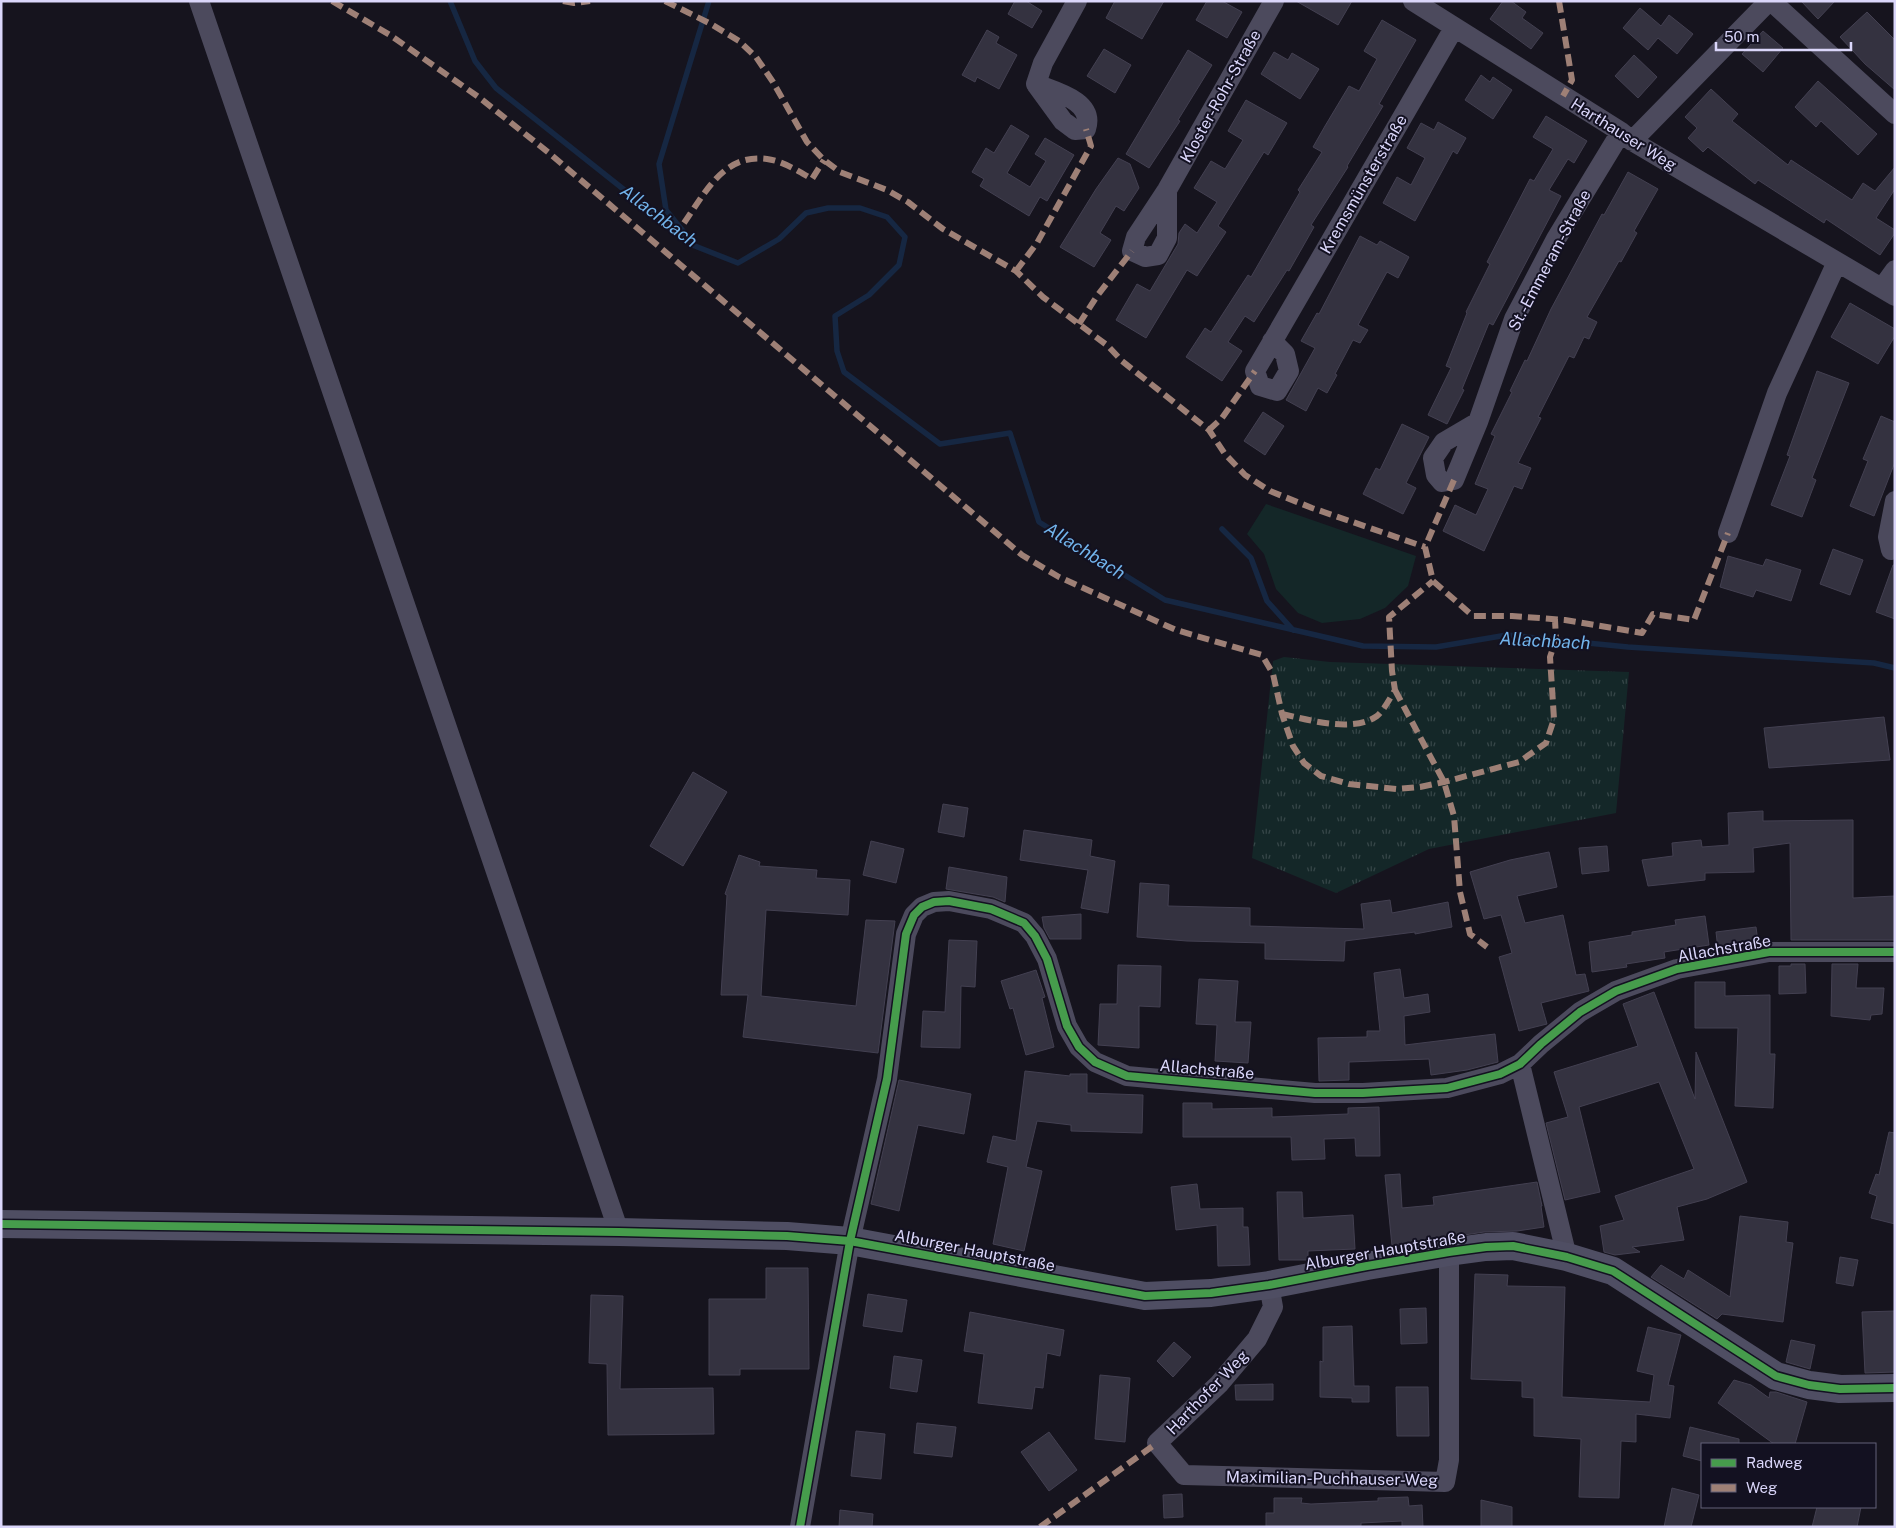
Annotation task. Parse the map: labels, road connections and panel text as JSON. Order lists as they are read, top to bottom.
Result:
{
  "streets": {
    "street": [
      "Kloster-Rohr-Straße",
      "Harthauser Weg",
      "Kremsmünsterstraße",
      "St.-Emmeram-Straße",
      "Allachstraße",
      "Alburger Hauptstraße",
      "Harthofer Weg",
      "Maximilian-Puchhauser-Weg"
    ]
  },
  "crossings": [
    ["Harthauser Weg", "Kremsmünsterstraße"],
    ["Harthauser Weg", "St.-Emmeram-Straße"],
    ["Allachstraße", "Alburger Hauptstraße"],
    ["Alburger Hauptstraße", "Harthofer Weg"],
    ["Alburger Hauptstraße", "Maximilian-Puchhauser-Weg"],
    ["Harthofer Weg", "Maximilian-Puchhauser-Weg"]
  ],
  "water": ["Allachbach"],
  "legend": ["Radweg", "Weg"],
  "scale_bar": "50 m"
}
